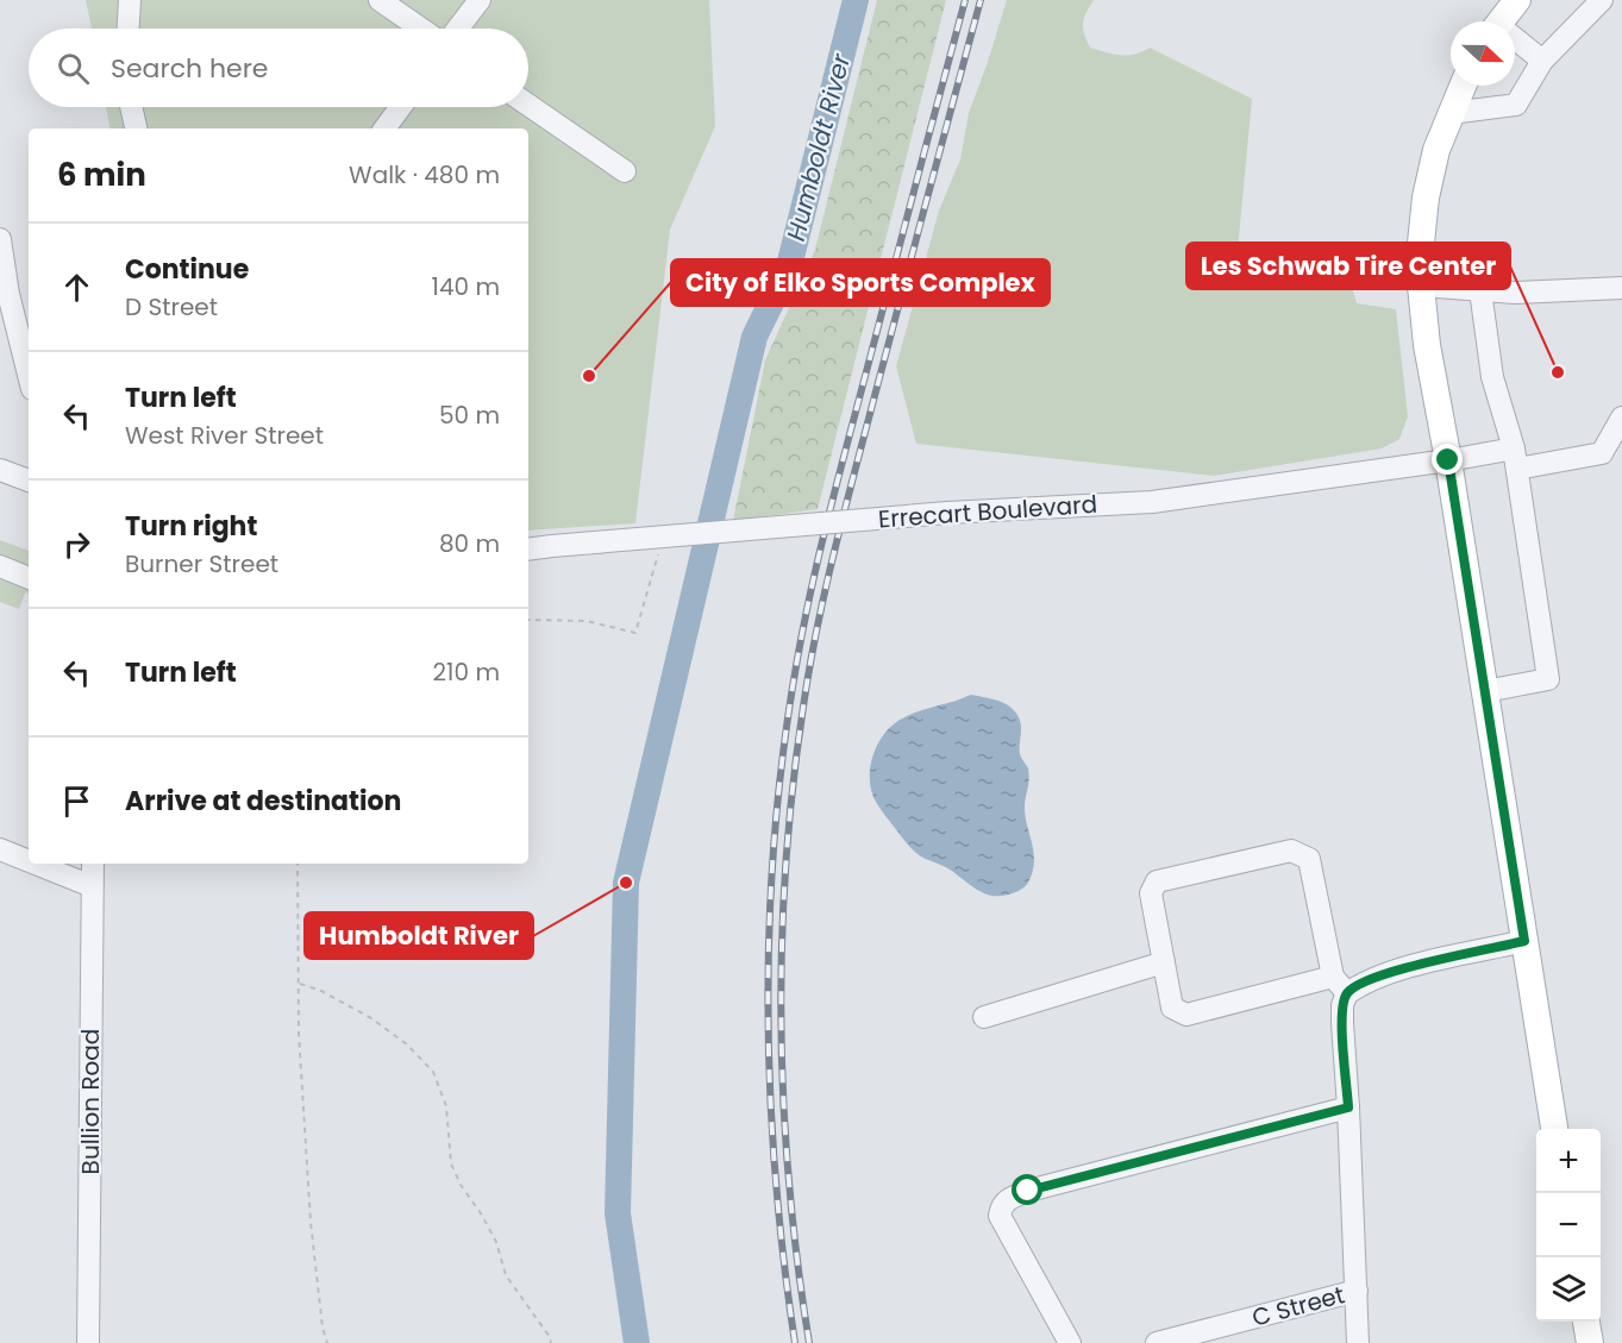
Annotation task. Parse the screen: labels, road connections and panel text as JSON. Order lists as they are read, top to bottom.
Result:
{
  "streets": {
    "street": ["Errecart Boulevard", "Bullion Road", "C Street"]
  },
  "water": ["Humboldt River"],
  "places": ["Les Schwab Tire Center", "City of Elko Sports Complex", "Humboldt River"],
  "north": "right",
  "page": {
    "search": "Search here",
    "heading": ["6 min", "Walk · 480 m"],
    "list": [
      ["Continue", "D Street", "140 m"],
      ["Turn left", "West River Street", "50 m"],
      ["Turn right", "Burner Street", "80 m"],
      ["Turn left", "210 m"],
      "Arrive at destination"
    ],
    "map_buttons": ["+", "−"]
  }
}
